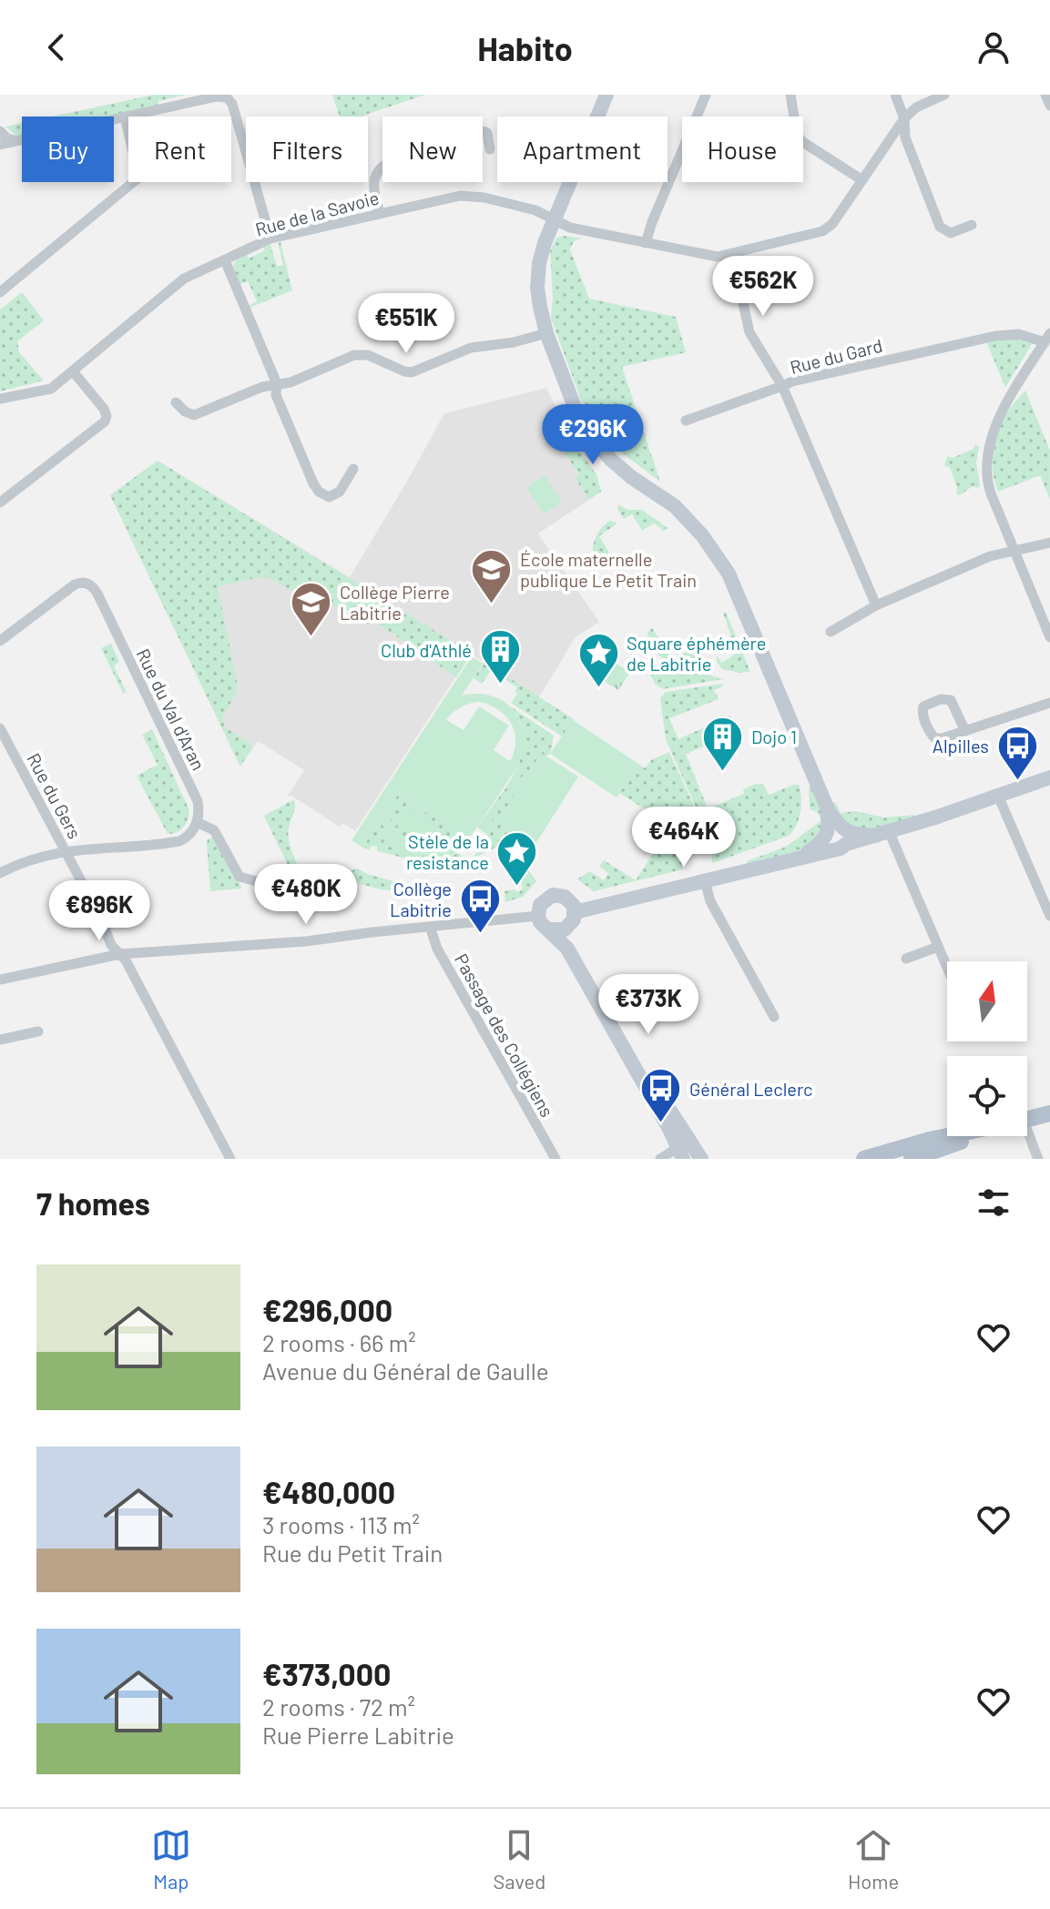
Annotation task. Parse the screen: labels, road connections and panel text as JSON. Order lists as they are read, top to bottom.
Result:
{
  "streets": {
    "street": [
      "Rue de la Savoie",
      "Rue du Gard",
      "Rue du Val d'Aran",
      "Rue du Gers",
      "Passage des Collégiens"
    ]
  },
  "places": {
    "school or university": ["École maternelle publique Le Petit Train", "Collège Pierre Labitrie"],
    "building": ["Club d'Athlé", "Dojo 1"],
    "place": ["Square éphémère de Labitrie", "Stèle de la resistance"],
    "bus stop": ["Alpilles", "Collège Labitrie", "Général Leclerc"]
  },
  "north": "top",
  "page": {
    "header": "Habito",
    "chip": [
      "Buy",
      "Rent",
      "Filters",
      "New",
      "Apartment",
      "House"
    ],
    "price": [
      "€562K",
      "€551K",
      "€296K",
      "€464K",
      "€480K",
      "€896K",
      "€373K"
    ],
    "heading": "7 homes",
    "list": [
      {
        "name": "€296,000",
        "note": "2 rooms · 66 m² · Avenue du Général de Gaulle"
      },
      {
        "name": "€480,000",
        "note": "3 rooms · 113 m² · Rue du Petit Train"
      },
      {
        "name": "€373,000",
        "note": "2 rooms · 72 m² · Rue Pierre Labitrie"
      }
    ],
    "tabs": ["Map", "Saved", "Home"]
  }
}
